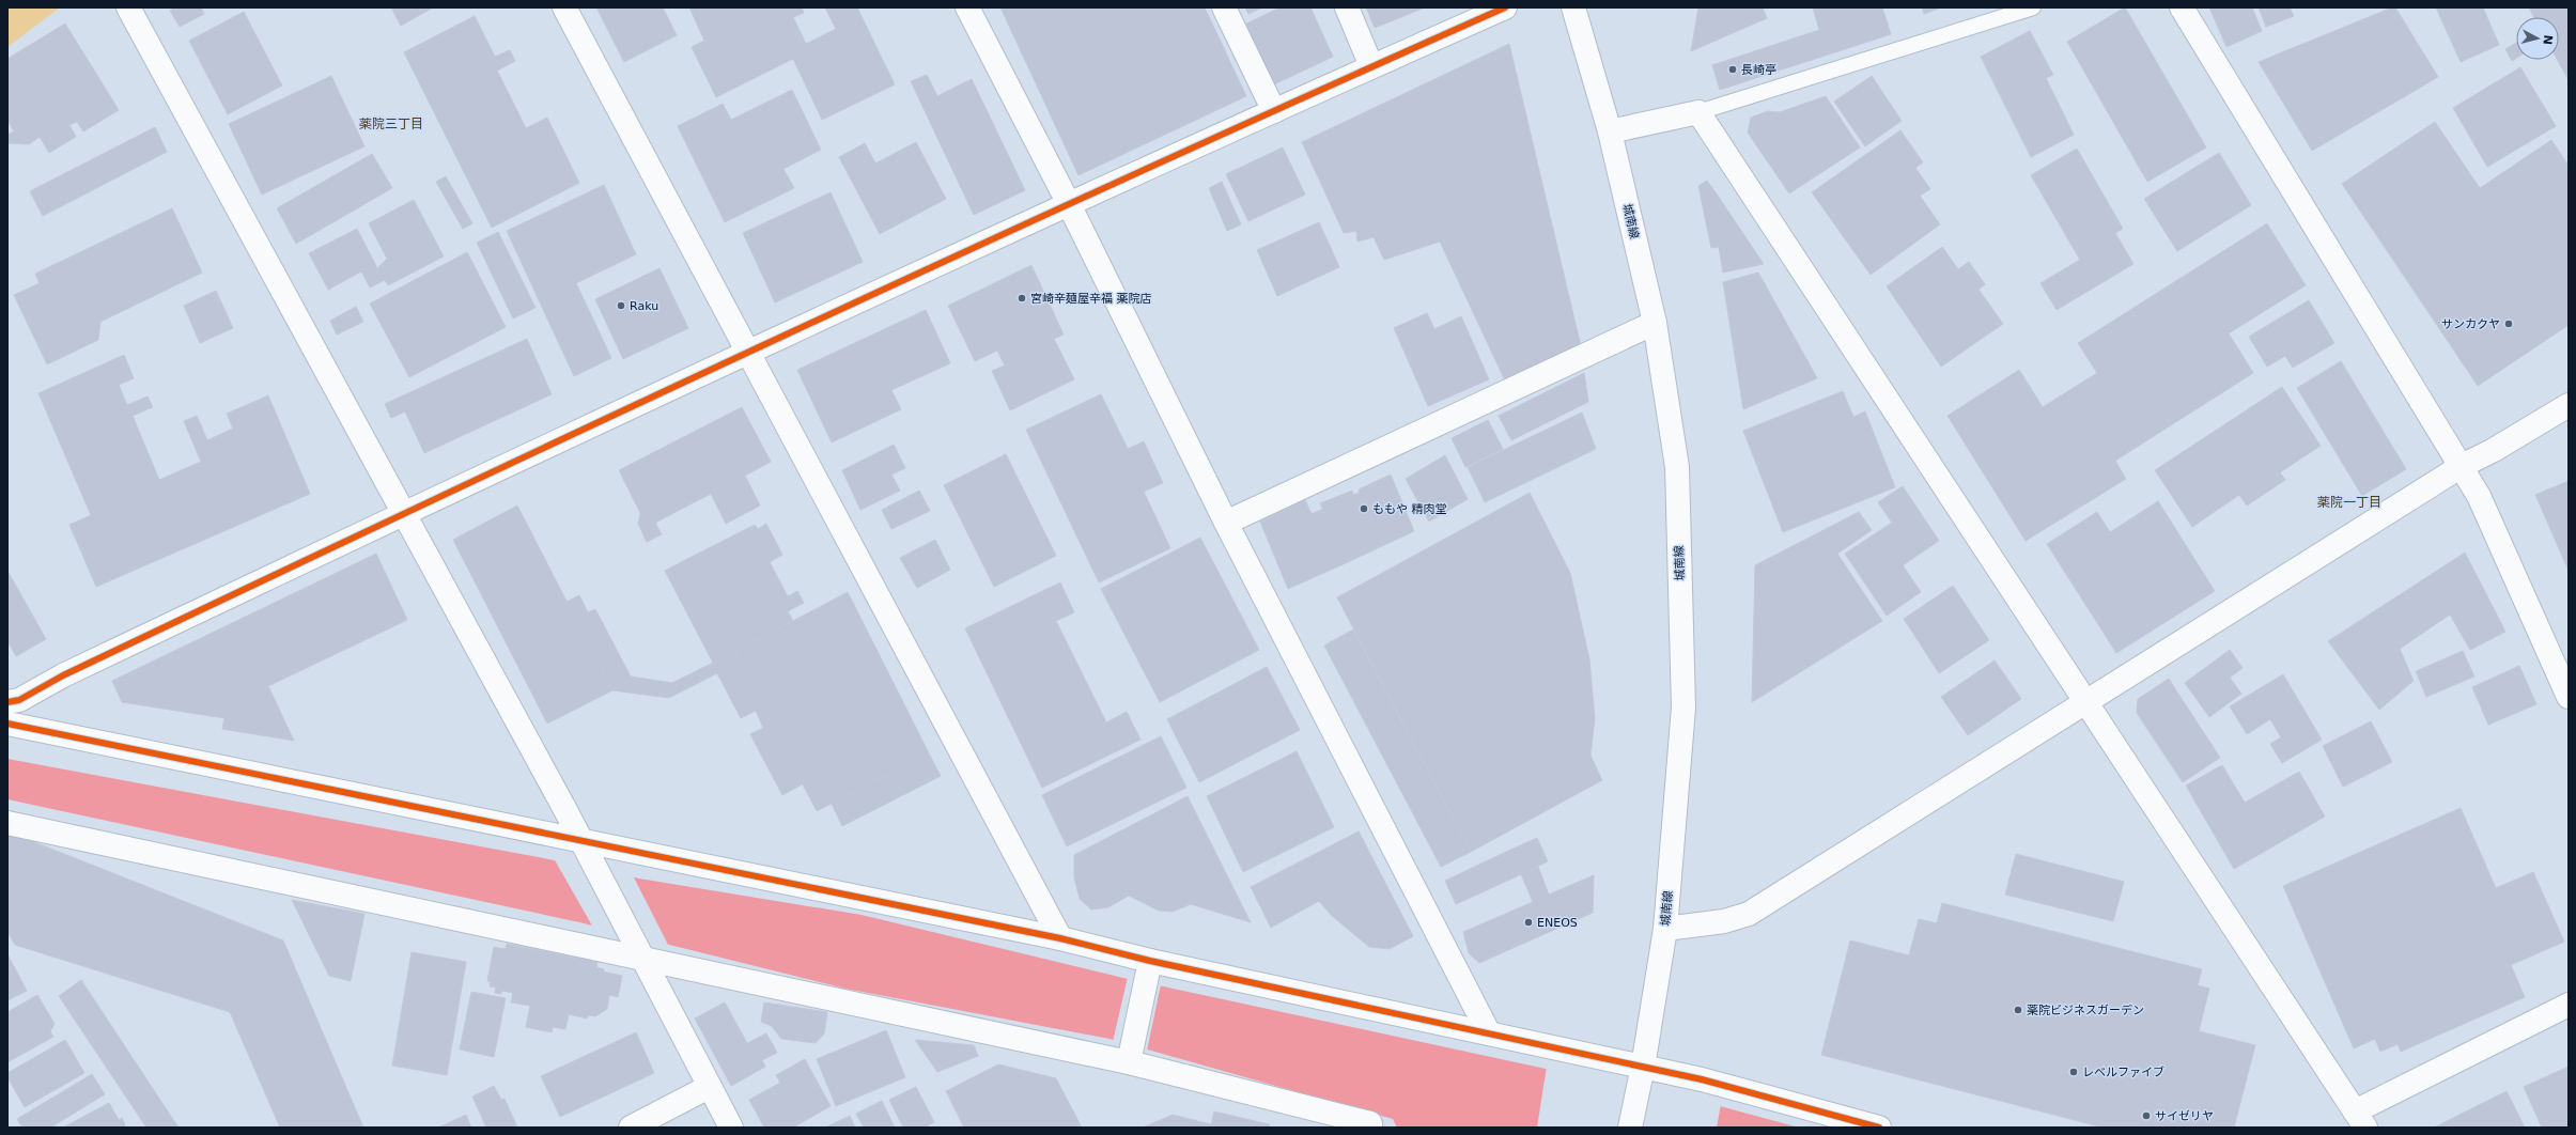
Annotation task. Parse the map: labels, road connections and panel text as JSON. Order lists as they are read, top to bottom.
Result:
{
  "streets": {
    "street": ["城南線"]
  },
  "districts": ["薬院三丁目", "薬院一丁目"],
  "places": [
    "長崎亭",
    "宮崎辛麺屋辛福 薬院店",
    "Raku",
    "サンカクヤ",
    "ももや 精肉堂",
    "ENEOS",
    "薬院ビジネスガーデン",
    "レベルファイブ",
    "サイゼリヤ"
  ],
  "north": "right"
}
